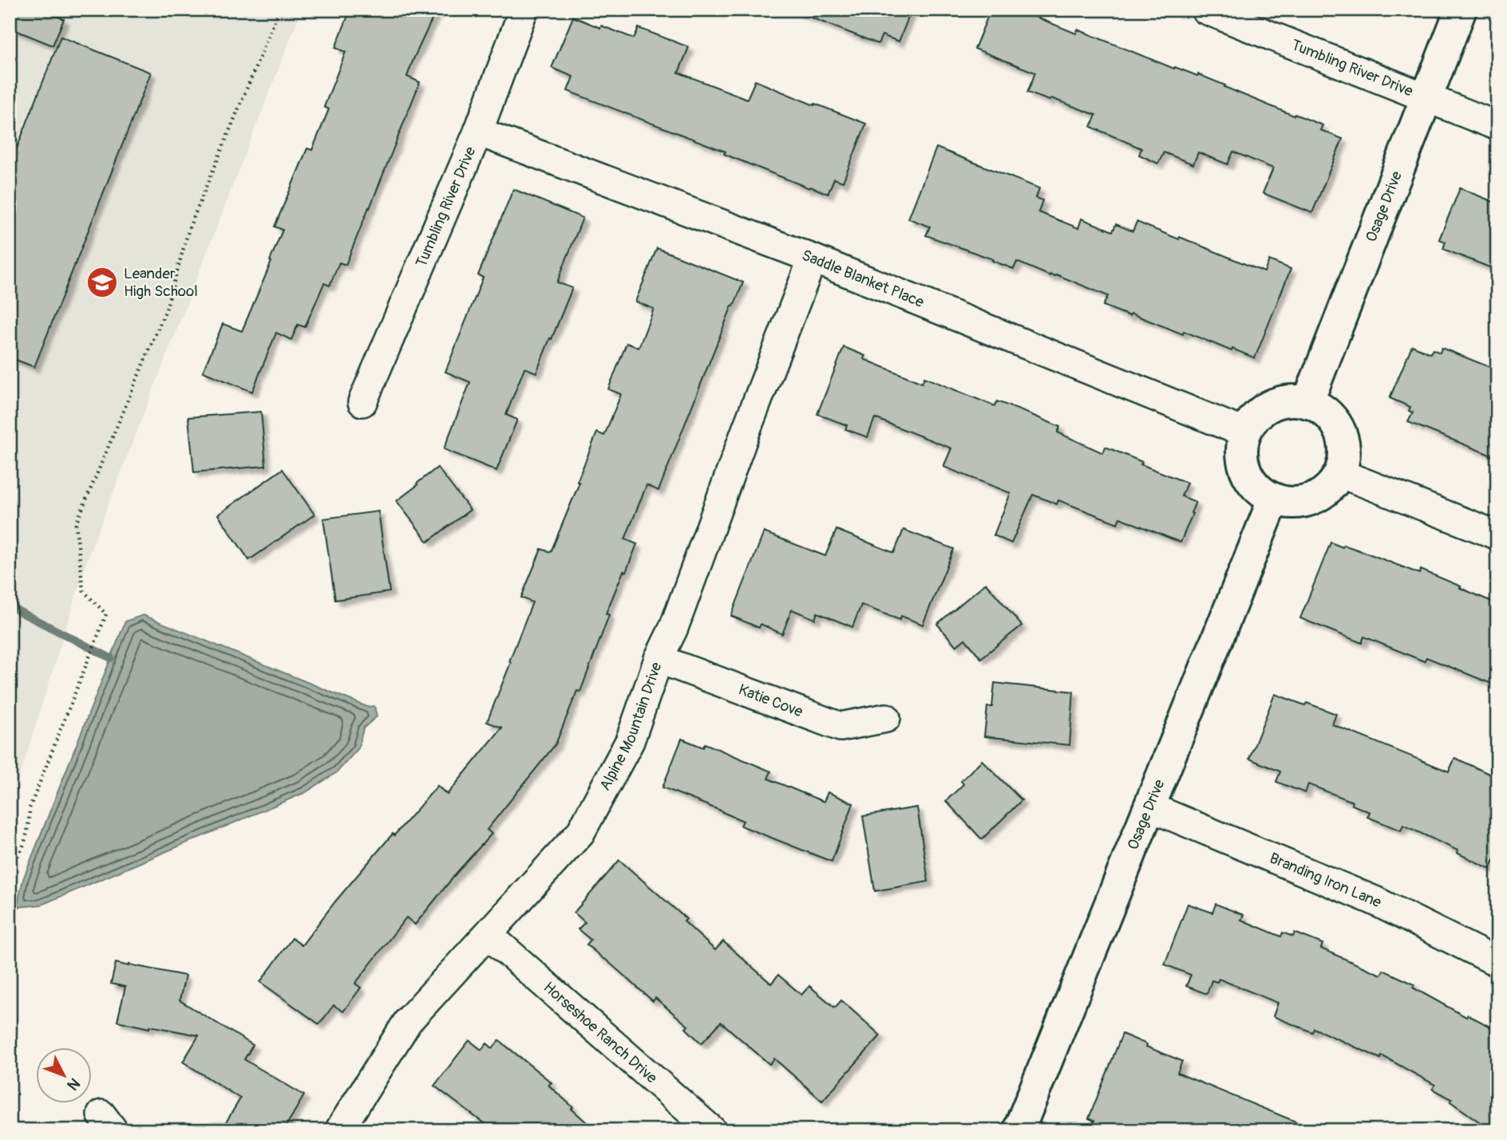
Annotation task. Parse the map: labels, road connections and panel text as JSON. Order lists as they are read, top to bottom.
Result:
{
  "streets": {
    "street": [
      "Tumbling River Drive",
      "Osage Drive",
      "Saddle Blanket Place",
      "Katie Cove",
      "Alpine Mountain Drive",
      "Branding Iron Lane",
      "Horseshoe Ranch Drive"
    ]
  },
  "crossings": [
    ["Tumbling River Drive", "Osage Drive"],
    ["Tumbling River Drive", "Saddle Blanket Place"],
    ["Osage Drive", "Saddle Blanket Place"],
    ["Osage Drive", "Branding Iron Lane"],
    ["Saddle Blanket Place", "Alpine Mountain Drive"],
    ["Katie Cove", "Alpine Mountain Drive"],
    ["Alpine Mountain Drive", "Horseshoe Ranch Drive"]
  ],
  "places": {
    "school or university": ["Leander High School"]
  },
  "north": "bottom right"
}
